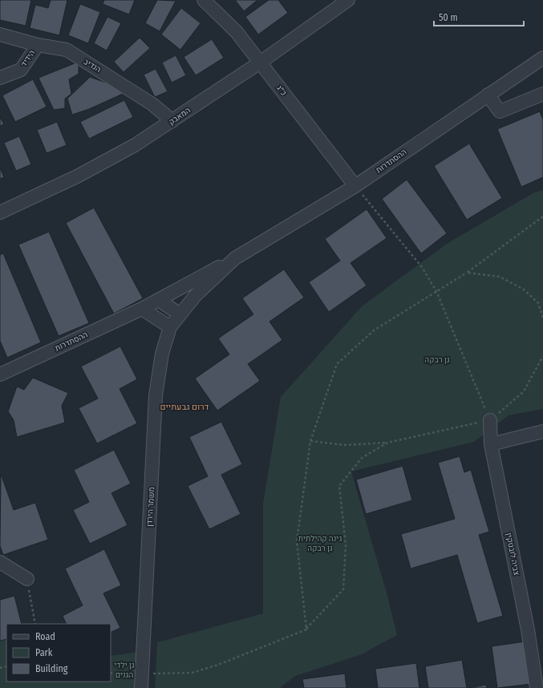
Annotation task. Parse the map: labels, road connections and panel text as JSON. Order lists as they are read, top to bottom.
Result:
{
  "streets": {
    "street": [
      "הידיד",
      "הנדיב",
      "כ\"ג",
      "המאבק",
      "ההסתדרות",
      "משמר הירדן",
      "צביה לובטקין"
    ]
  },
  "crossings": [
    ["הידיד", "הנדיב"],
    ["הנדיב", "המאבק"],
    ["כ\"ג", "המאבק"],
    ["כ\"ג", "ההסתדרות"],
    ["ההסתדרות", "משמר הירדן"]
  ],
  "districts": ["דרום גבעתיים"],
  "parks": ["גן רבקה", "גינה קהילתית גן רבקה", "גן ילדי הגנים"],
  "legend": ["Road", "Park", "Building"],
  "scale_bar": "50 m"
}
